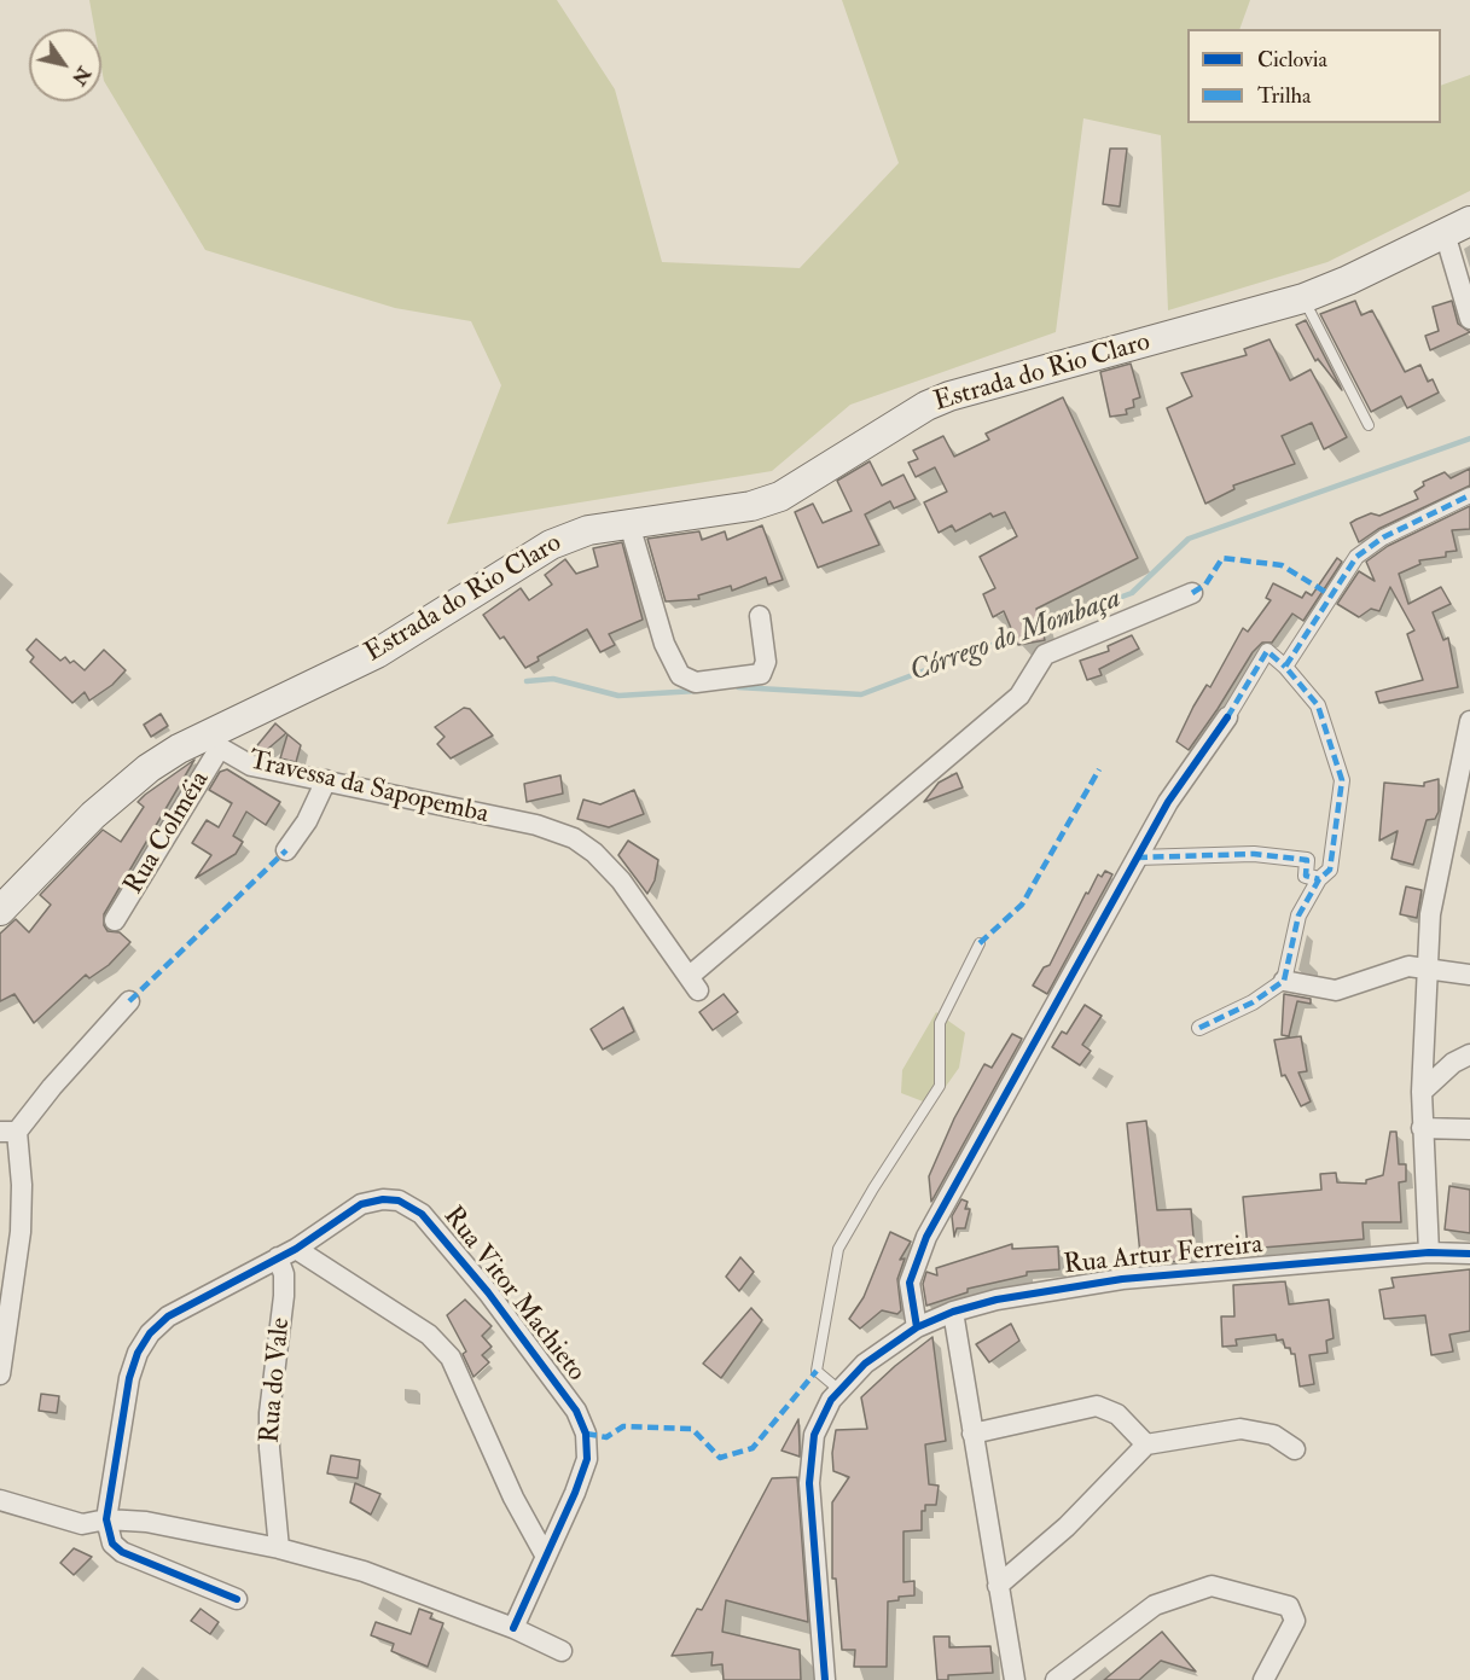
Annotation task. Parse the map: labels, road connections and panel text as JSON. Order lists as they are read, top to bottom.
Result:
{
  "streets": {
    "main road": ["Estrada do Rio Claro"],
    "street": [
      "Travessa da Sapopemba",
      "Rua Colméia",
      "Rua Artur Ferreira",
      "Rua Vitor Machieto",
      "Rua do Vale"
    ]
  },
  "crossings": [
    ["Estrada do Rio Claro", "Travessa da Sapopemba"],
    ["Estrada do Rio Claro", "Rua Colméia"],
    ["Travessa da Sapopemba", "Rua Colméia"],
    ["Rua Vitor Machieto", "Rua do Vale"]
  ],
  "water": ["Córrego do Mombaça"],
  "legend": ["Ciclovia", "Trilha"],
  "north": "bottom right"
}
